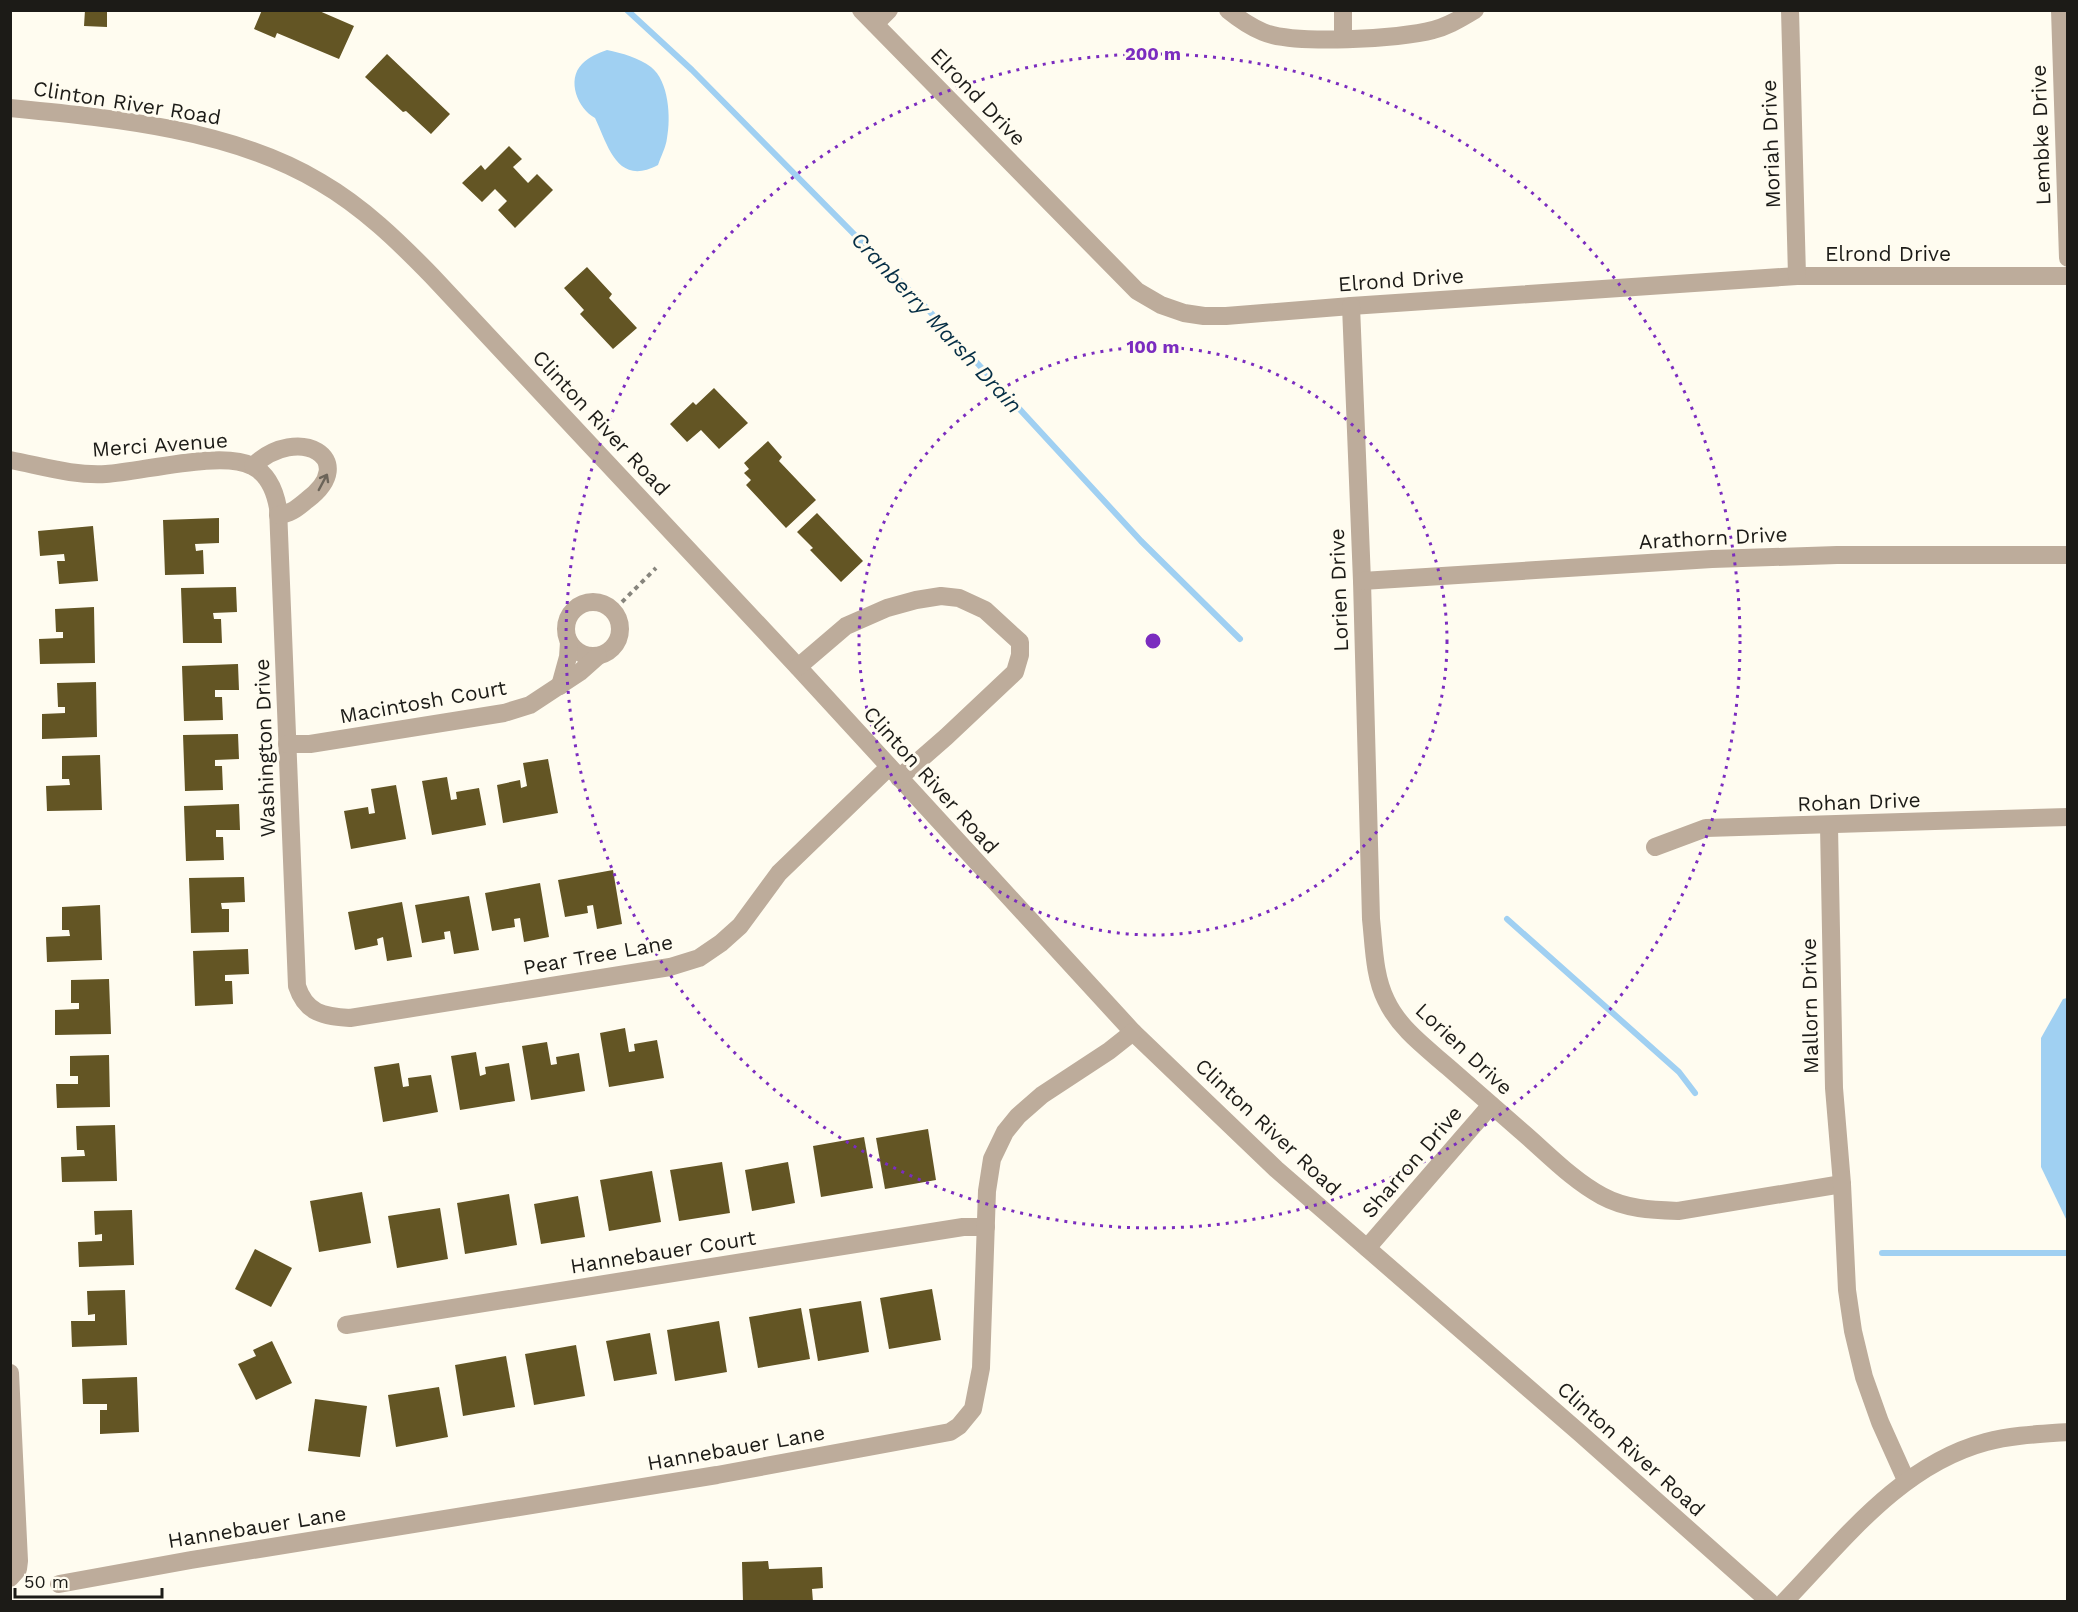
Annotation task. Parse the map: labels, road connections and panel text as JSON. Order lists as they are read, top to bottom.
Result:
{
  "streets": {
    "street": [
      "Elrond Drive",
      "Clinton River Road",
      "Lembke Drive",
      "Moriah Drive",
      "Merci Avenue",
      "Arathorn Drive",
      "Lorien Drive",
      "Macintosh Court",
      "Washington Drive",
      "Rohan Drive",
      "Pear Tree Lane",
      "Mallorn Drive",
      "Sharron Drive",
      "Hannebauer Court",
      "Hannebauer Lane"
    ]
  },
  "crossings": [
    ["Elrond Drive", "Moriah Drive"],
    ["Elrond Drive", "Lorien Drive"],
    ["Clinton River Road", "Pear Tree Lane"],
    ["Clinton River Road", "Sharron Drive"],
    ["Clinton River Road", "Hannebauer Lane"],
    ["Merci Avenue", "Washington Drive"],
    ["Arathorn Drive", "Lorien Drive"],
    ["Lorien Drive", "Mallorn Drive"],
    ["Lorien Drive", "Sharron Drive"],
    ["Macintosh Court", "Washington Drive"],
    ["Washington Drive", "Pear Tree Lane"],
    ["Rohan Drive", "Mallorn Drive"],
    ["Hannebauer Court", "Hannebauer Lane"]
  ],
  "water": ["Cranberry Marsh Drain"],
  "scale_bar": "50 m",
  "rings": ["200 m", "100 m"]
}
